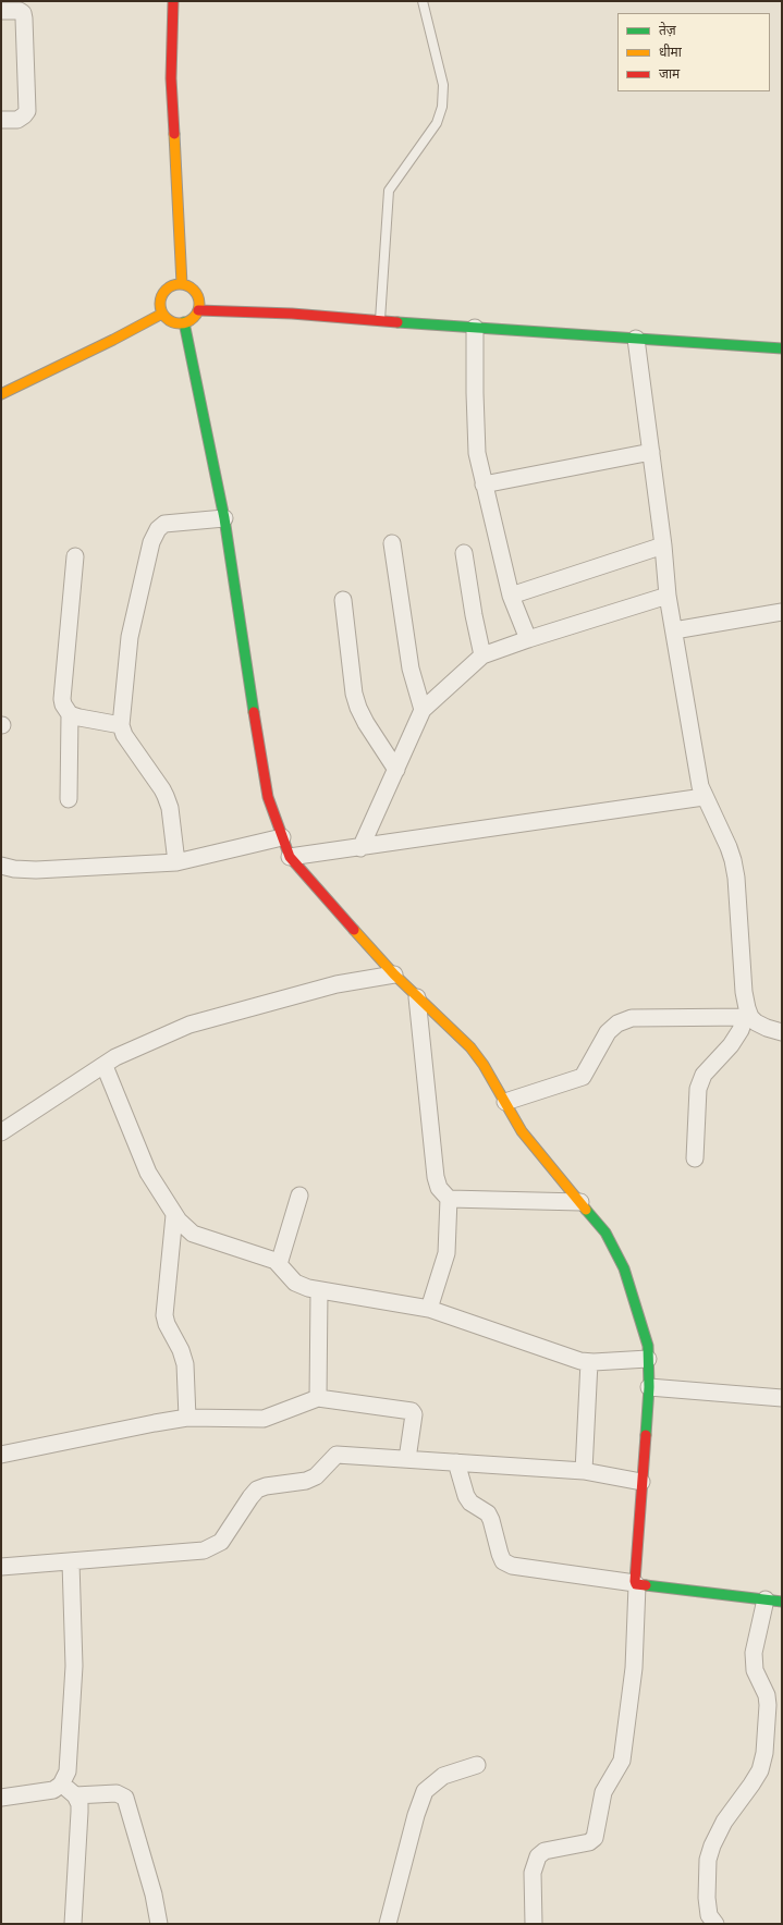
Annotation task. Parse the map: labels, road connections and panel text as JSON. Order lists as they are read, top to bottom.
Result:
{
  "legend": ["तेज़", "धीमा", "जाम"]
}
